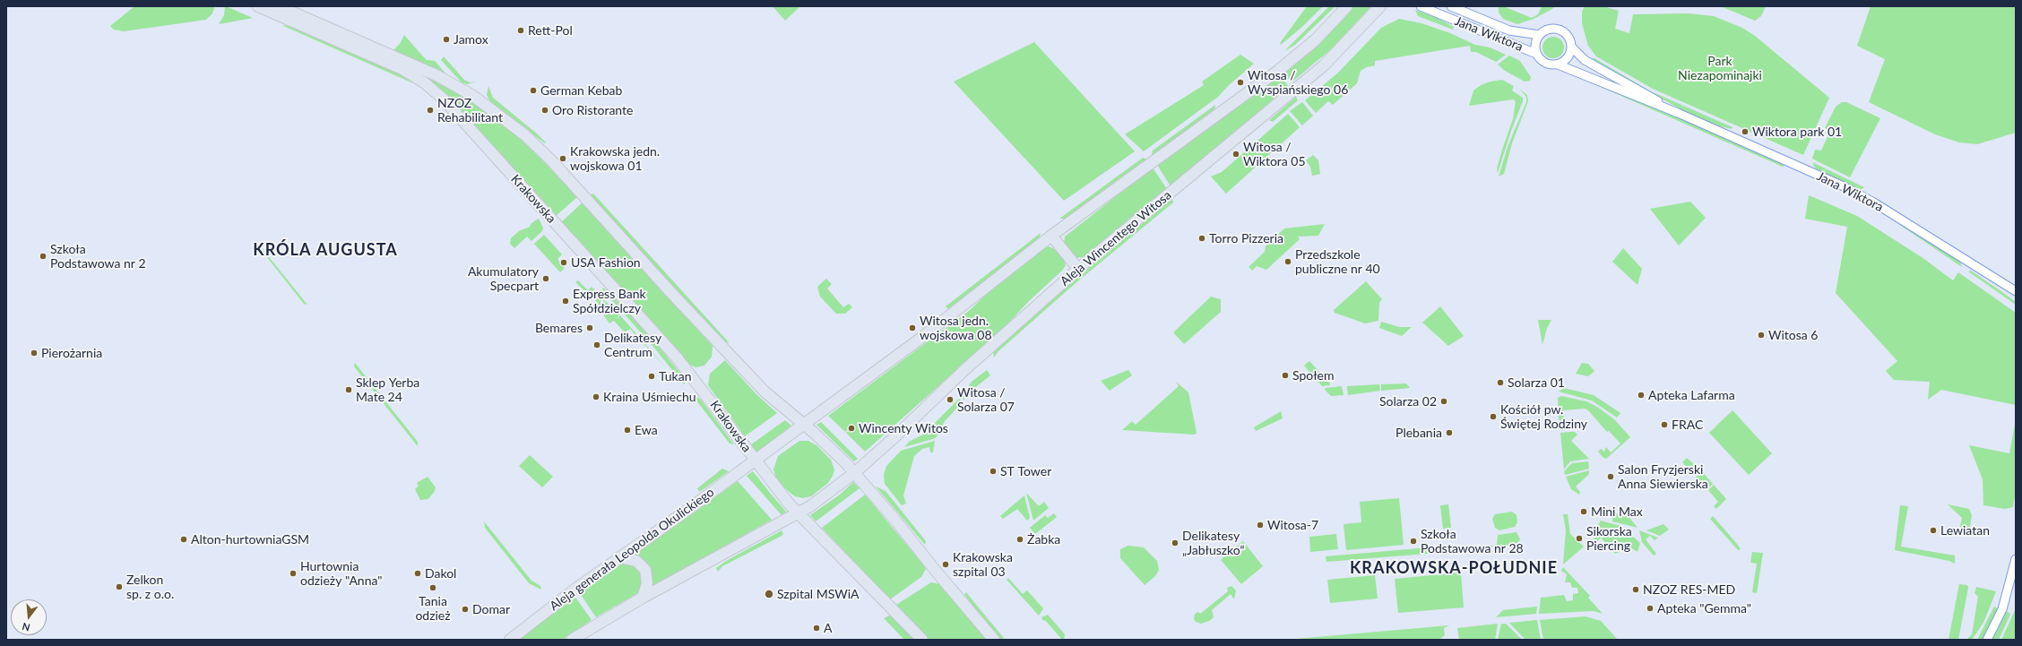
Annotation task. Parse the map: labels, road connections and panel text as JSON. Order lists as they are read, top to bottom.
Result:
{
  "streets": {
    "main road": ["Krakowska", "Aleja Wincentego Witosa", "Aleja generała Leopolda Okulickiego"],
    "street": ["Jana Wiktora"]
  },
  "crossings": [
    ["Krakowska", "Aleja Wincentego Witosa"],
    ["Krakowska", "Aleja generała Leopolda Okulickiego"]
  ],
  "districts": ["KRÓLA AUGUSTA", "KRAKOWSKA-POŁUDNIE"],
  "parks": ["Park Niezapominajki"],
  "places": [
    "Rett-Pol",
    "Jamox",
    "Witosa / Wyspiańskiego 06",
    "German Kebab",
    "NZOZ Rehabilitant",
    "Oro Ristorante",
    "Wiktora park 01",
    "Witosa / Wiktora 05",
    "Krakowska jedn. wojskowa 01",
    "Torro Pizzeria",
    "Szkoła Podstawowa nr 2",
    "Przedszkole publiczne nr 40",
    "USA Fashion",
    "Akumulatory Specpart",
    "Express Bank Spółdzielczy",
    "Bemares",
    "Witosa jedn. wojskowa 08",
    "Witosa 6",
    "Delikatesy Centrum",
    "Pierożarnia",
    "Społem",
    "Tukan",
    "Solarza 01",
    "Sklep Yerba Mate 24",
    "Apteka Lafarma",
    "Kraina Uśmiechu",
    "Witosa / Solarza 07",
    "Solarza 02",
    "Kościół pw. Świętej Rodziny",
    "FRAC",
    "Wincenty Witos",
    "Ewa",
    "Plebania",
    "ST Tower",
    "Salon Fryzjerski Anna Siewierska",
    "Mini Max",
    "Witosa-7",
    "Lewiatan",
    "Sikorska Piercing",
    "Alton-hurtowniaGSM",
    "Żabka",
    "Szkoła Podstawowa nr 28",
    "Delikatesy „Jabłuszko“",
    "Krakowska szpital 03",
    "Hurtownia odzieży \"Anna\"",
    "Dakol",
    "Zelkon sp. z o.o.",
    "Tania odzież",
    "NZOZ RES-MED",
    "Szpital MSWiA",
    "Apteka \"Gemma\"",
    "Domar",
    "A"
  ],
  "north": "bottom"
}
